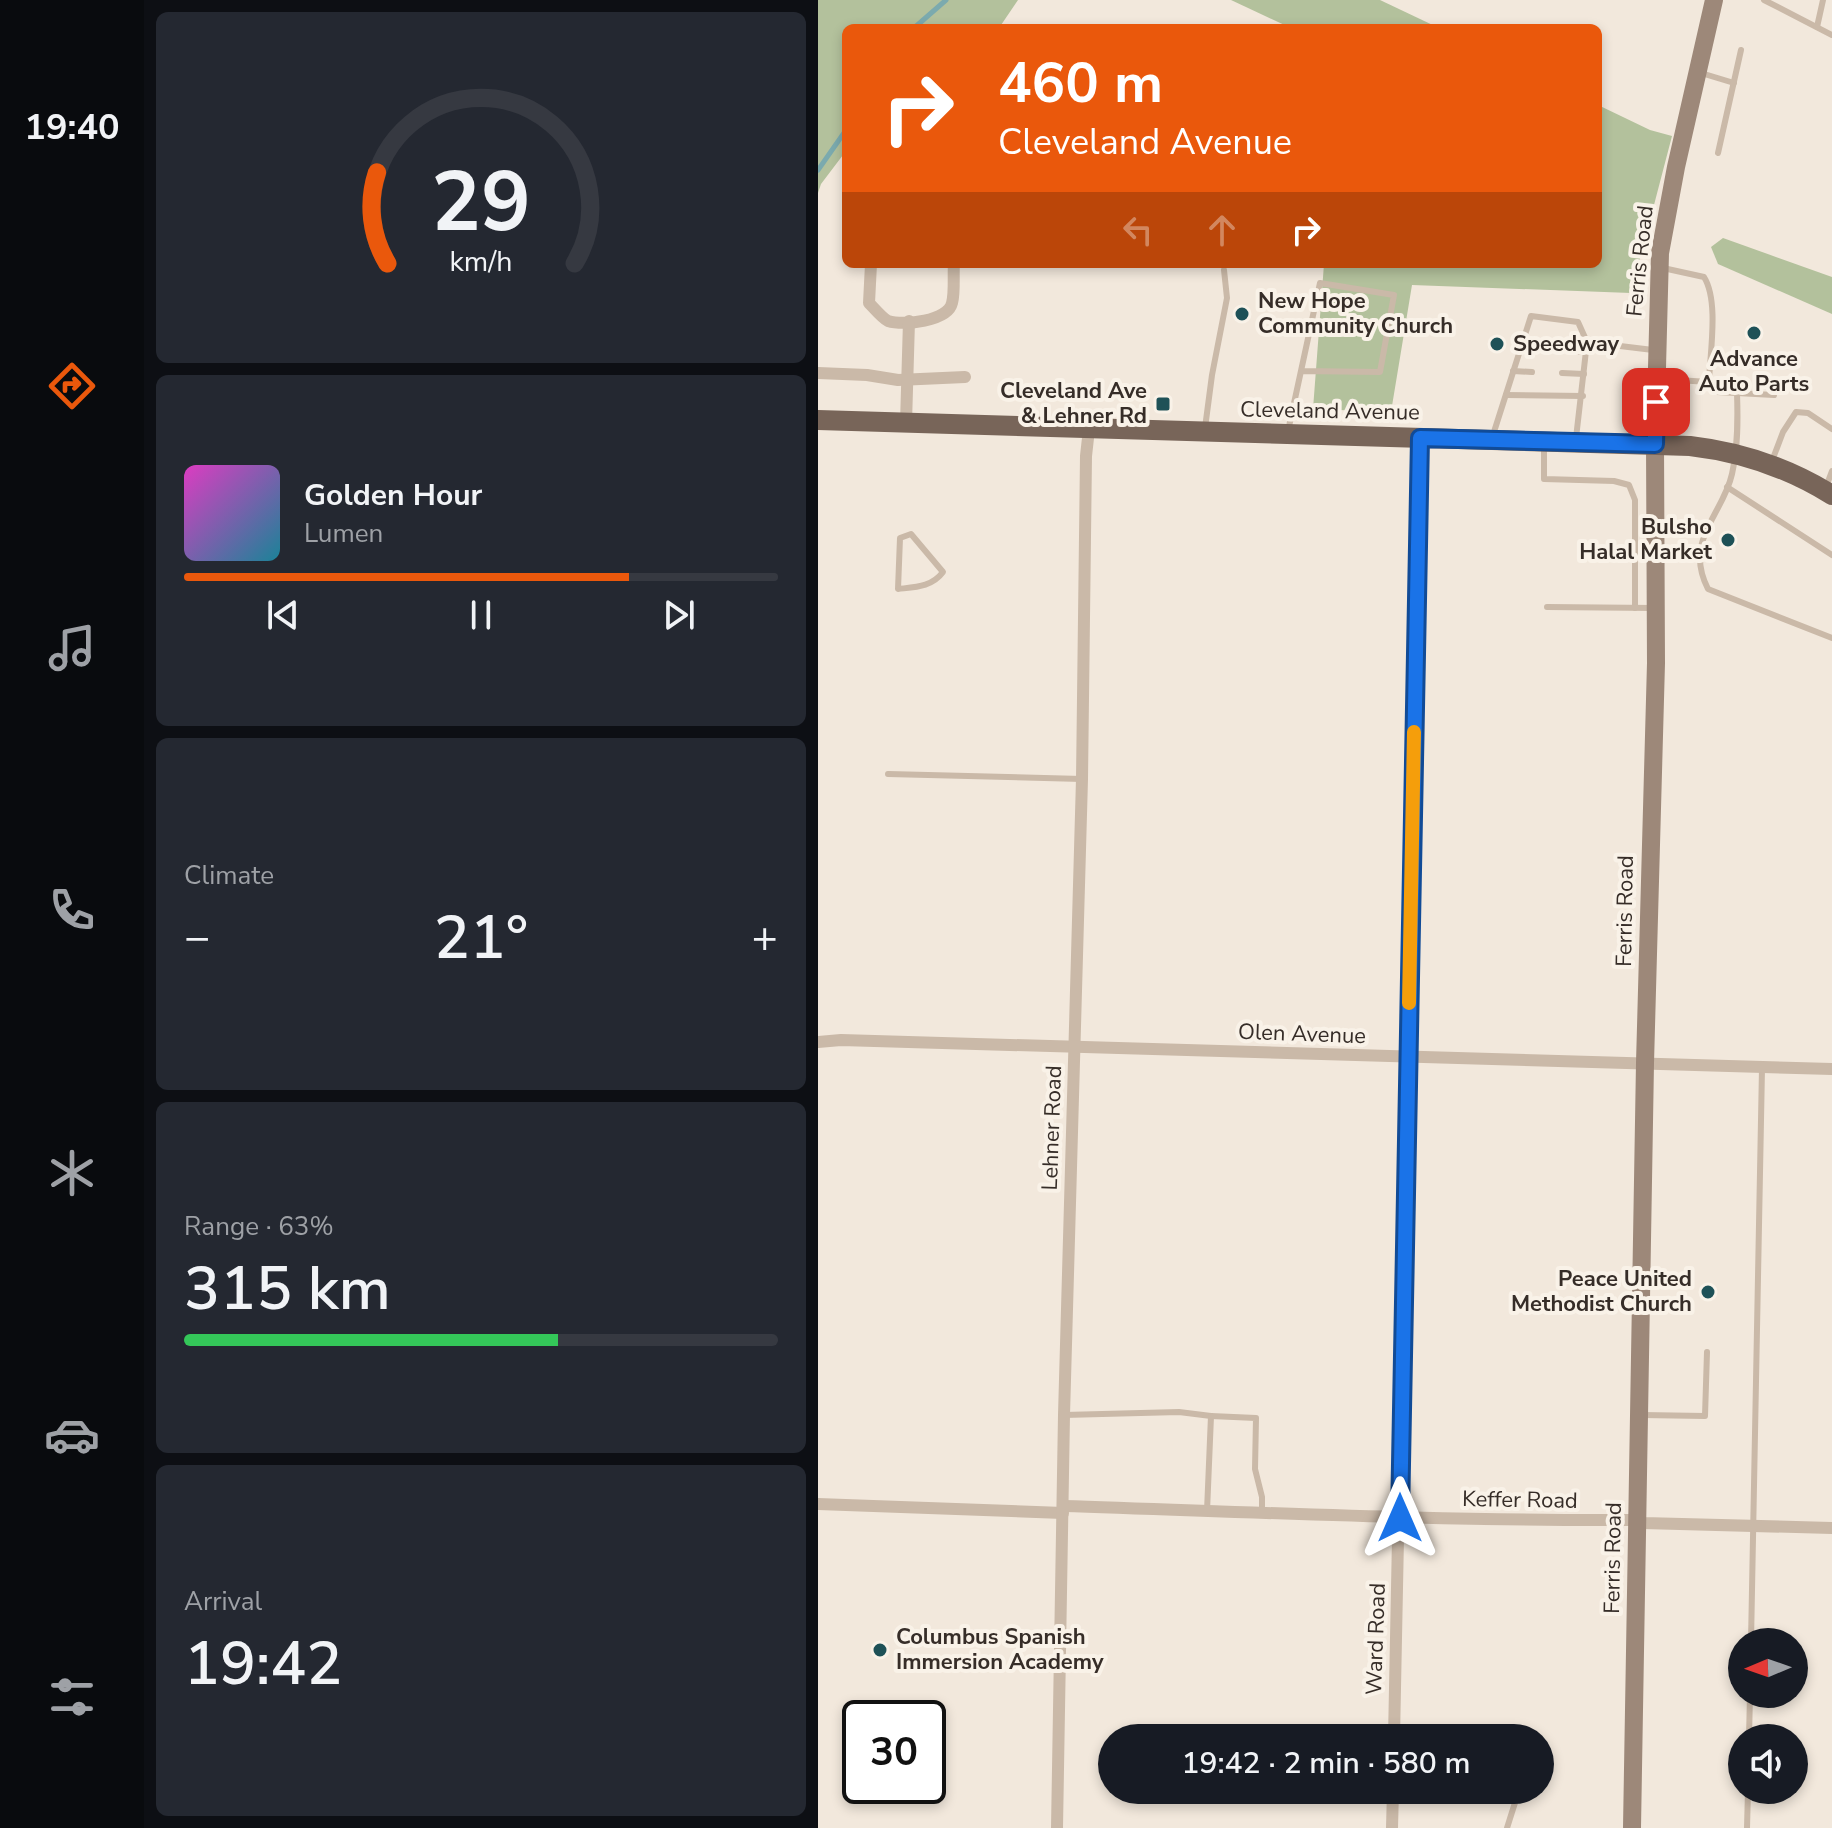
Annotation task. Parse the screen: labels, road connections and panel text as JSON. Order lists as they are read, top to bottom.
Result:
{
  "streets": {
    "main road": ["Ferris Road", "Cleveland Avenue"],
    "street": [
      "Olen Avenue",
      "Lehner Road",
      "Keffer Road",
      "Ward Road"
    ]
  },
  "crossings": [
    ["Ferris Road", "Cleveland Avenue"],
    ["Ferris Road", "Olen Avenue"],
    ["Ferris Road", "Keffer Road"],
    ["Cleveland Avenue", "Lehner Road"],
    ["Cleveland Avenue", "Ward Road"],
    ["Olen Avenue", "Lehner Road"],
    ["Olen Avenue", "Ward Road"],
    ["Lehner Road", "Keffer Road"],
    ["Keffer Road", "Ward Road"]
  ],
  "places": {
    "other": [
      "New Hope Community Church",
      "Advance Auto Parts",
      "Speedway",
      "Bulsho Halal Market",
      "Peace United Methodist Church",
      "Columbus Spanish Immersion Academy"
    ],
    "transit": ["Cleveland Ave & Lehner Rd"]
  },
  "north": "left",
  "page": {
    "tabs": "19:40",
    "turn": ["460 m", "Cleveland Avenue"],
    "song": ["Golden Hour", "Lumen"],
    "tile": [
      "Climate",
      ["Range · 63%", "315 km"],
      ["Arrival", "19:42"]
    ],
    "heat": ["−", "21°", "+"],
    "limit": "30",
    "trip": "19:42 · 2 min · 580 m",
    "gauge": ["29", "km/h"]
  }
}
